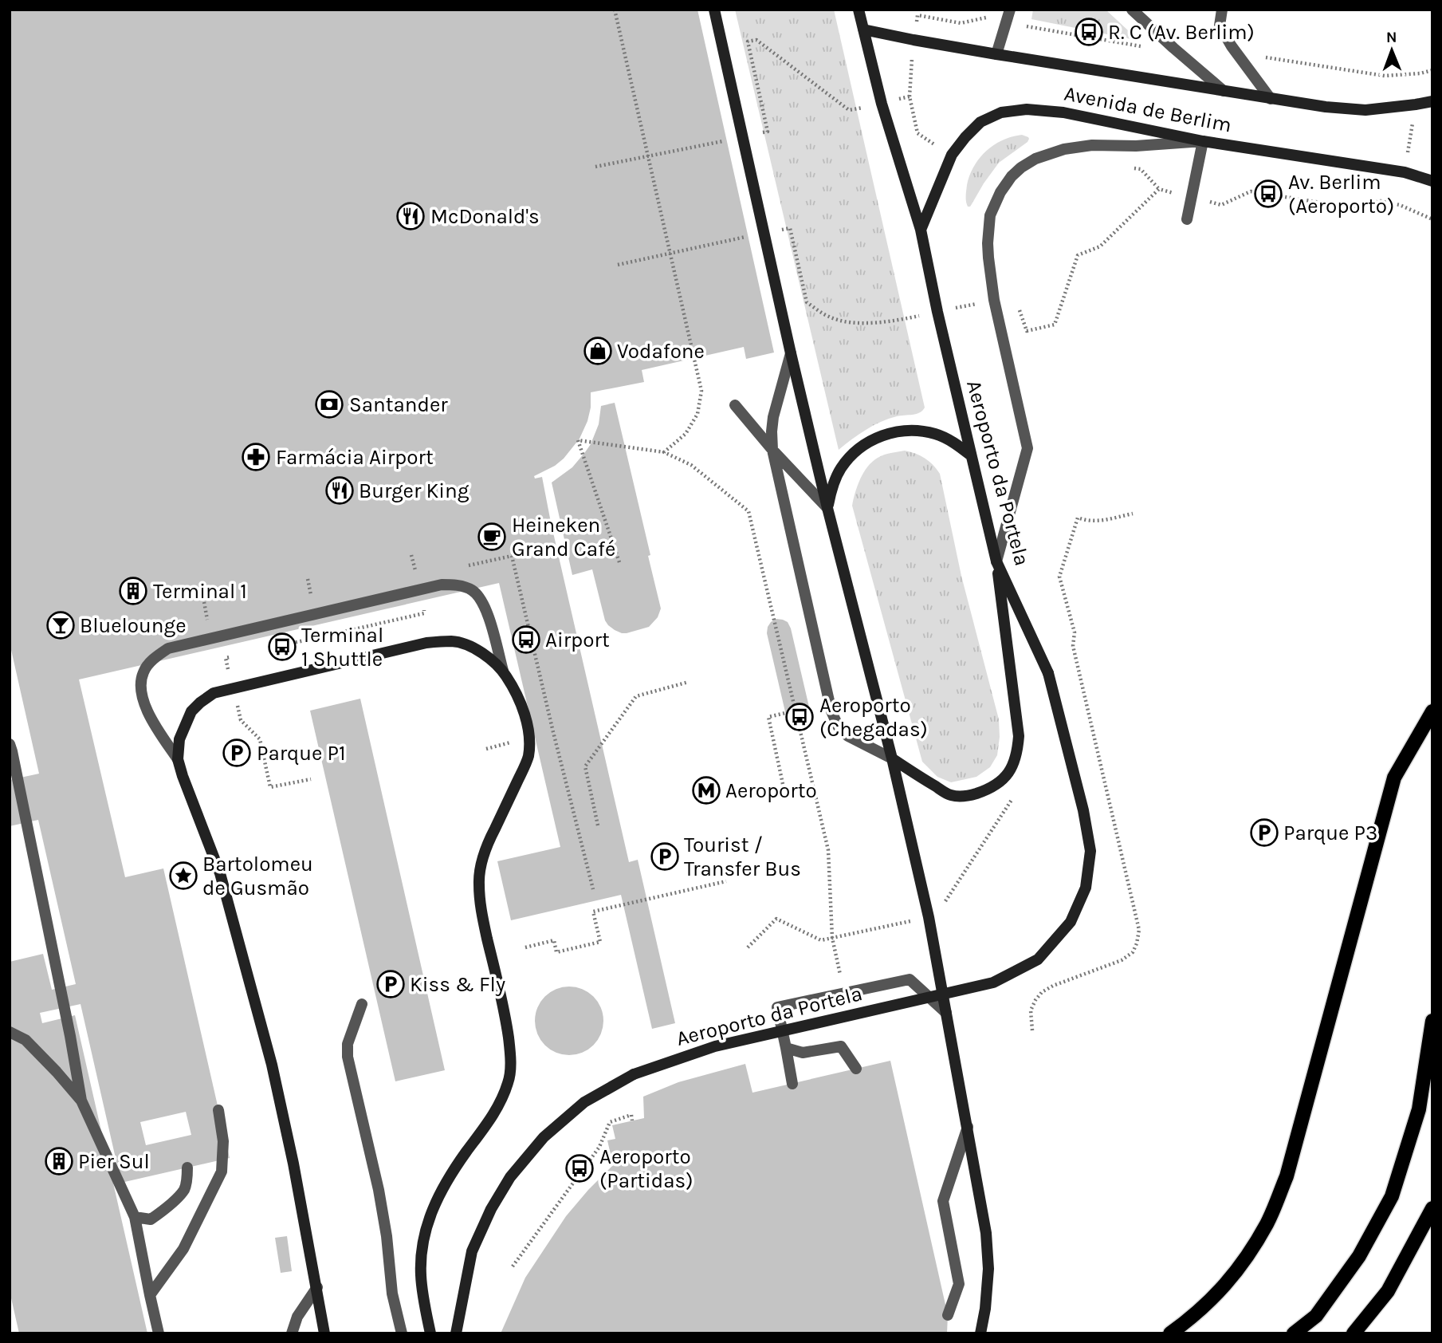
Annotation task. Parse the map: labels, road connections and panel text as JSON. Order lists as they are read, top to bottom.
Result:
{
  "streets": {
    "main road": ["Avenida de Berlim", "Aeroporto da Portela"]
  },
  "crossings": [
    ["Avenida de Berlim", "Aeroporto da Portela"]
  ],
  "places": {
    "bus stop": [
      "R. C (Av. Berlim)",
      "Av. Berlim (Aeroporto)",
      "Airport",
      "Terminal 1 Shuttle",
      "Aeroporto (Chegadas)",
      "Aeroporto (Partidas)"
    ],
    "restaurant": ["McDonald's", "Burger King"],
    "shop": ["Vodafone"],
    "bank": ["Santander"],
    "pharmacy": ["Farmácia Airport"],
    "cafe": ["Heineken Grand Café"],
    "building": ["Terminal 1", "Pier Sul"],
    "bar": ["Bluelounge"],
    "parking": [
      "Parque P1",
      "Parque P3",
      "Tourist / Transfer Bus",
      "Kiss & Fly"
    ],
    "metro station": ["Aeroporto"],
    "place": ["Bartolomeu de Gusmão"]
  },
  "north": "top"
}
